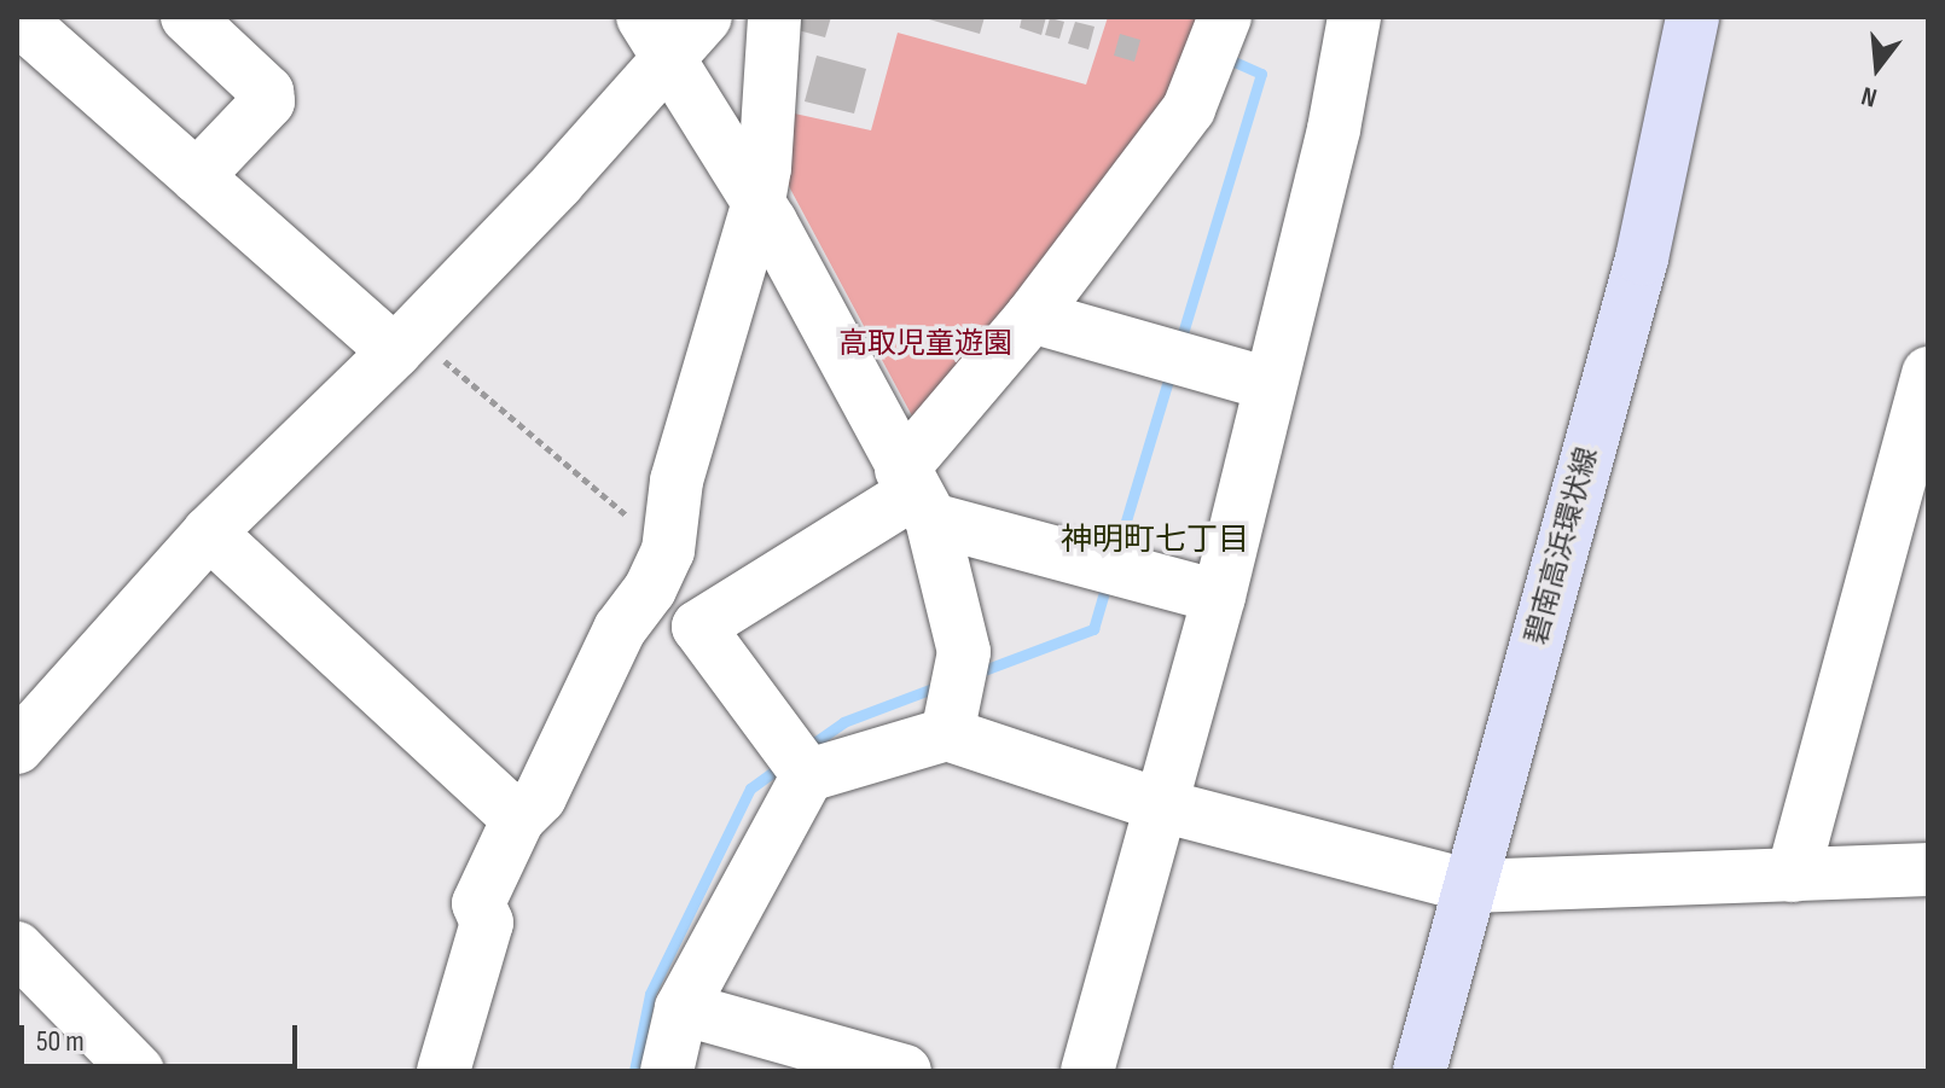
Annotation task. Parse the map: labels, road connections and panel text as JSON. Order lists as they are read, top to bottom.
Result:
{
  "streets": {
    "main road": ["碧南高浜環状線"]
  },
  "districts": ["神明町七丁目"],
  "parks": ["高取児童遊園"],
  "scale_bar": "50 m",
  "north": "bottom"
}
